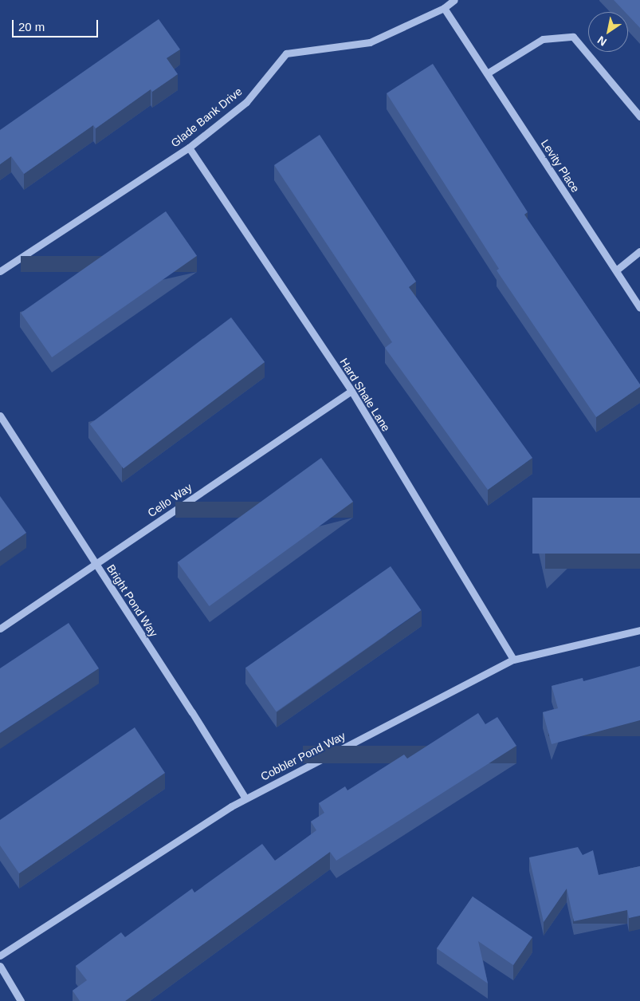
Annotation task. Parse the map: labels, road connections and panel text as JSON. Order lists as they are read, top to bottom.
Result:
{
  "streets": {
    "street": [
      "Glade Bank Drive",
      "Levity Place",
      "Hard Shale Lane",
      "Cello Way",
      "Bright Pond Way",
      "Cobbler Pond Way"
    ]
  },
  "crossings": [
    ["Glade Bank Drive", "Levity Place"],
    ["Glade Bank Drive", "Hard Shale Lane"],
    ["Hard Shale Lane", "Cello Way"],
    ["Hard Shale Lane", "Cobbler Pond Way"],
    ["Cello Way", "Bright Pond Way"],
    ["Bright Pond Way", "Cobbler Pond Way"]
  ],
  "scale_bar": "20 m",
  "north": "bottom left"
}
